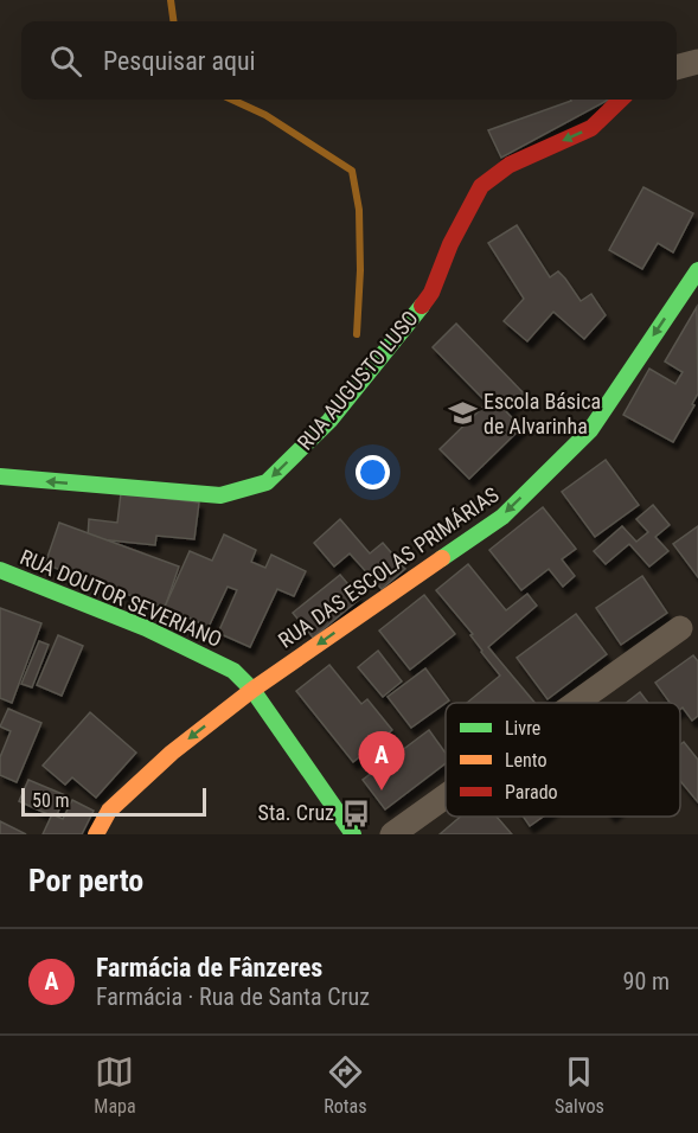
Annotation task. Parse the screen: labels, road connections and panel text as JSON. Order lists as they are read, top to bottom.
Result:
{
  "streets": {
    "street": ["RUA AUGUSTO LUSO", "RUA DAS ESCOLAS PRIMÁRIAS", "RUA DOUTOR SEVERIANO"]
  },
  "crossings": [
    ["RUA DAS ESCOLAS PRIMÁRIAS", "RUA DOUTOR SEVERIANO"]
  ],
  "one_way": ["RUA AUGUSTO LUSO", "RUA DAS ESCOLAS PRIMÁRIAS"],
  "places": {
    "school or university": ["Escola Básica de Alvarinha"],
    "bus stop": ["Sta. Cruz"]
  },
  "legend": ["Livre", "Lento", "Parado"],
  "scale_bar": "50 m",
  "page": {
    "search": "Pesquisar aqui",
    "pins": "A",
    "scale": "50 m",
    "heading": "Por perto",
    "list": [
      {
        "mark": "A",
        "name": "Farmácia de Fânzeres",
        "note": "Farmácia · Rua de Santa Cruz",
        "value": "90 m"
      }
    ],
    "nav": ["Mapa", "Rotas", "Salvos"]
  }
}
